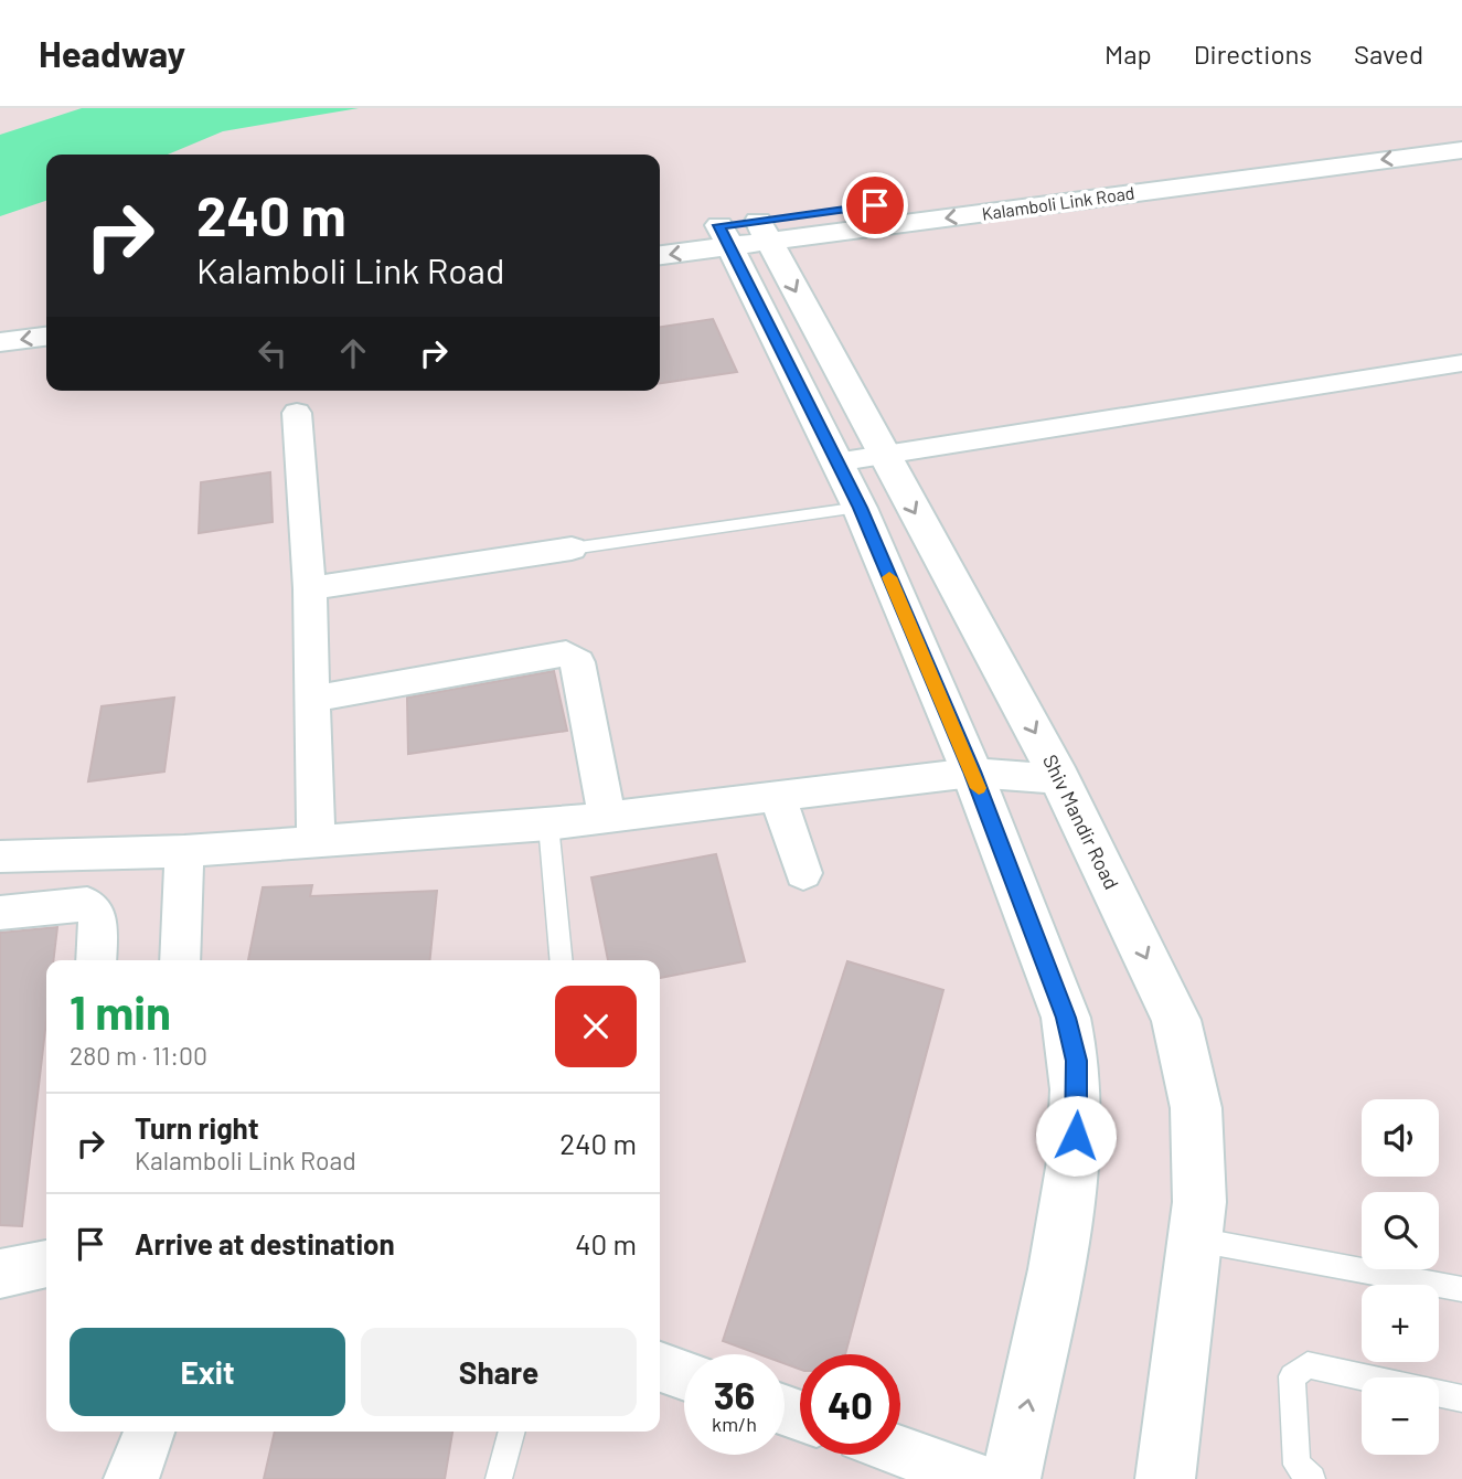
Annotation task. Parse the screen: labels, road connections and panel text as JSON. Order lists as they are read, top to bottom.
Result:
{
  "streets": {
    "street": ["Kalamboli Link Road", "Shiv Mandir Road"]
  },
  "crossings": [
    ["Kalamboli Link Road", "Shiv Mandir Road"]
  ],
  "page": {
    "header": "Headway",
    "nav": ["Map", "Directions", "Saved"],
    "turn": ["240 m", "Kalamboli Link Road"],
    "heading": ["1 min", "280 m · 11:00"],
    "list": [
      {
        "name": "Turn right",
        "note": "Kalamboli Link Road",
        "value": "240 m"
      },
      {
        "name": "Arrive at destination",
        "value": "40 m"
      }
    ],
    "map_buttons": ["+", "−"],
    "buttons": ["Exit", "Share"],
    "speed": "36 km/h",
    "limit": "40"
  }
}
